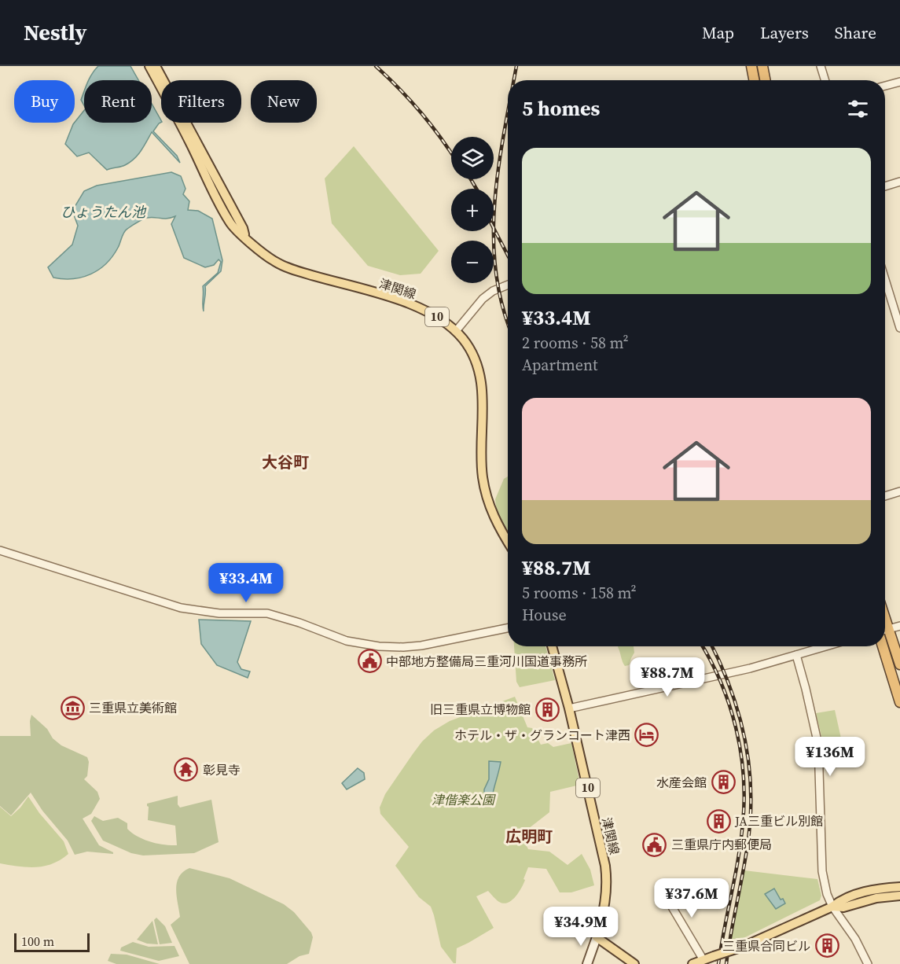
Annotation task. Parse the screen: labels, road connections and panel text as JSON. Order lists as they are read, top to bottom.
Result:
{
  "streets": {
    "main road": ["津関線", "10"]
  },
  "districts": ["大谷町", "広明町"],
  "water": ["ひょうたん池"],
  "parks": ["津偕楽公園"],
  "places": {
    "public building": ["中部地方整備局三重河川国道事務所", "三重県庁内郵便局"],
    "museum": ["三重県立美術館"],
    "building": [
      "旧三重県立博物館",
      "水産会館",
      "JA三重ビル別館",
      "三重県合同ビル"
    ],
    "hotel": ["ホテル・ザ・グランコート津西"],
    "temple": ["彰見寺"]
  },
  "scale_bar": "100 m",
  "page": {
    "header": "Nestly",
    "nav": ["Map", "Layers", "Share"],
    "chip": [
      "Buy",
      "Rent",
      "Filters",
      "New"
    ],
    "heading": "5 homes",
    "map_buttons": ["+", "−"],
    "list": [
      {
        "name": "¥33.4M",
        "note": "2 rooms · 58 m² · Apartment"
      },
      {
        "name": "¥88.7M",
        "note": "5 rooms · 158 m² · House"
      }
    ],
    "price": [
      "¥33.4M",
      "¥88.7M",
      "¥136M",
      "¥37.6M",
      "¥34.9M"
    ],
    "scale": "100 m"
  }
}
